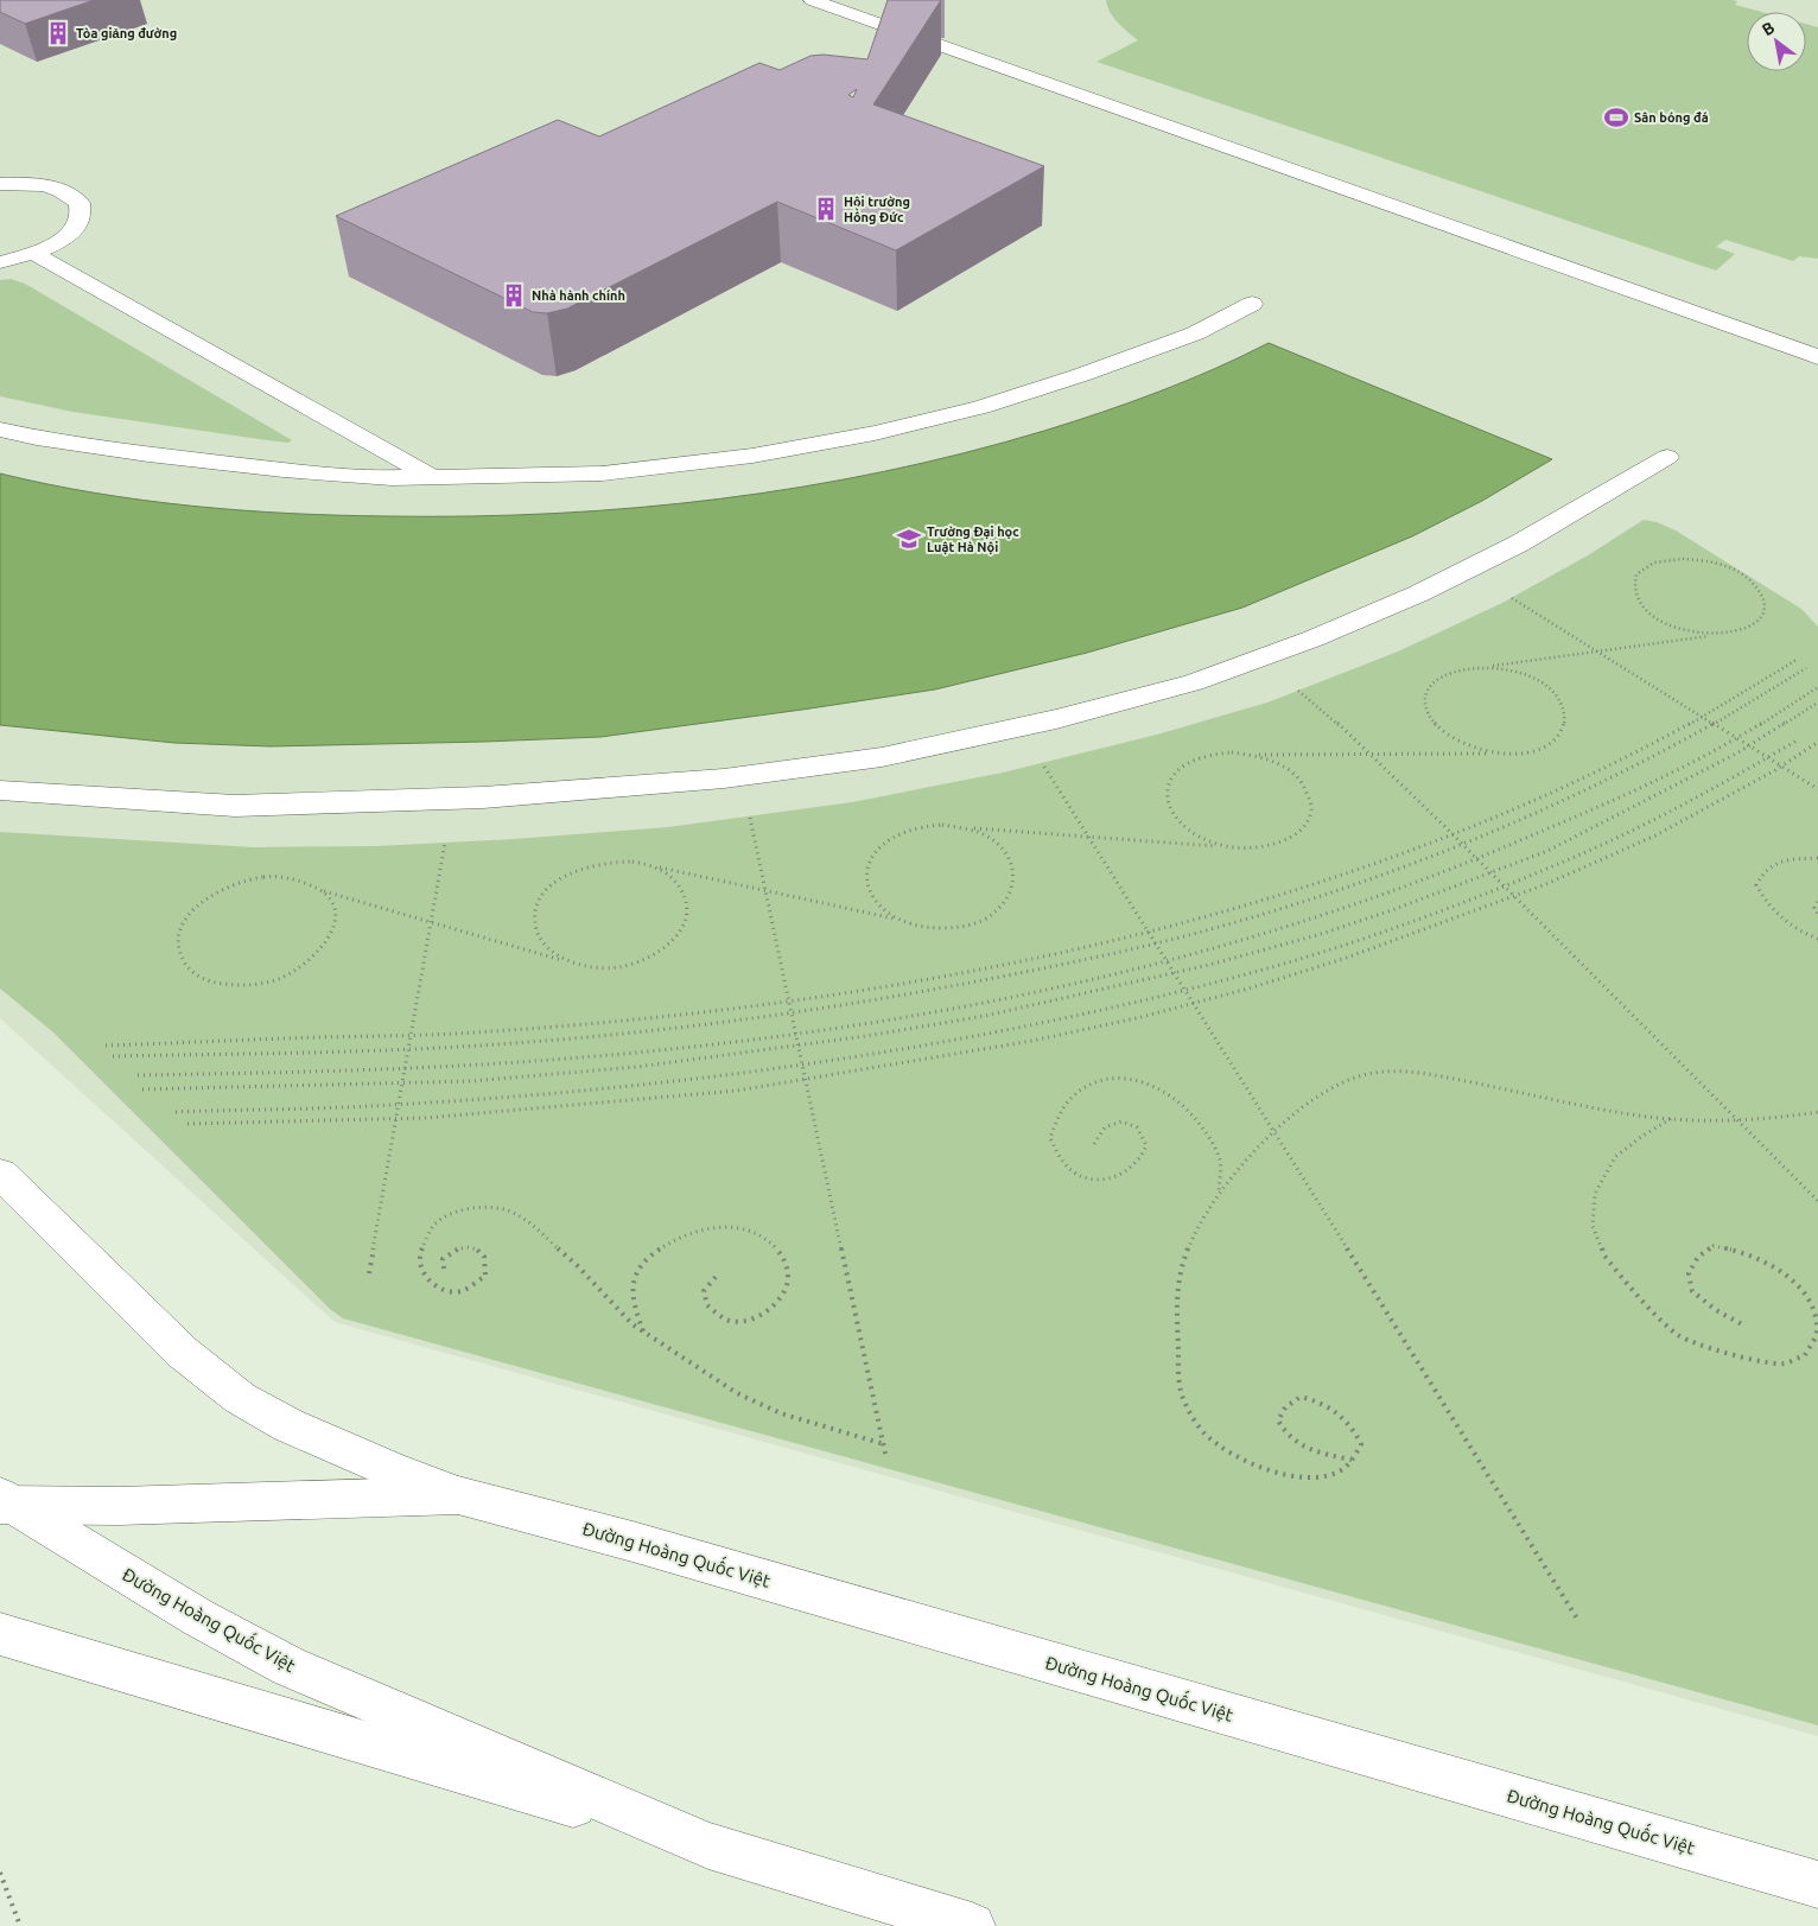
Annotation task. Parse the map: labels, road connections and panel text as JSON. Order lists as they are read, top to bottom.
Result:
{
  "streets": {
    "street": ["Đường Hoàng Quốc Việt"]
  },
  "places": {
    "building": ["Tòa giảng đường", "Hội trường Hồng Đức", "Nhà hành chính"],
    "sports": ["Sân bóng đá"],
    "school or university": ["Trường Đại học Luật Hà Nội"]
  },
  "north": "top left"
}
